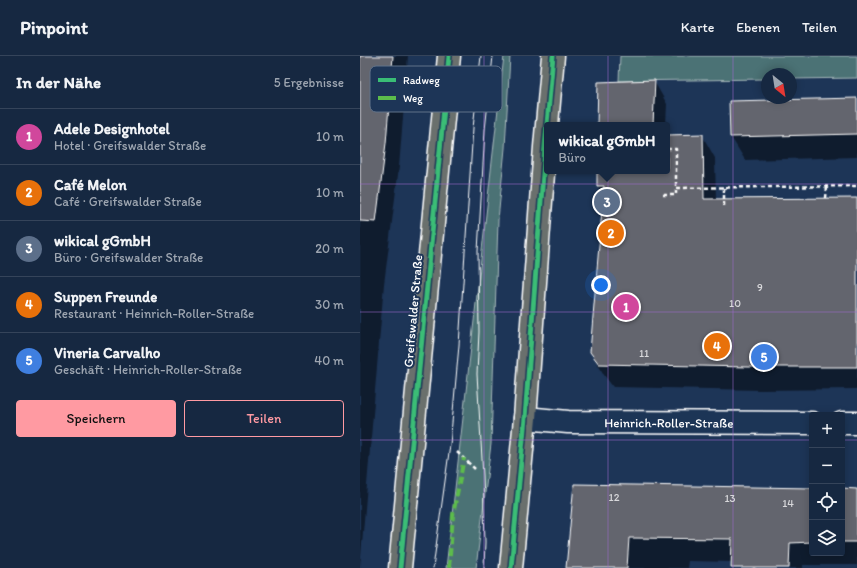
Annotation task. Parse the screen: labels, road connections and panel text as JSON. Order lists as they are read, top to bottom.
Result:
{
  "streets": {
    "main road": ["Greifswalder Straße"],
    "street": ["Heinrich-Roller-Straße"]
  },
  "house_numbers": [
    "9",
    "10",
    "11",
    "12",
    "13",
    "14"
  ],
  "legend": ["Radweg", "Weg"],
  "north": "bottom right",
  "page": {
    "header": "Pinpoint",
    "nav": ["Karte", "Ebenen", "Teilen"],
    "heading": ["In der Nähe", "5 Ergebnisse"],
    "list": [
      {
        "mark": "1",
        "name": "Adele Designhotel",
        "note": "Hotel · Greifswalder Straße",
        "value": "10 m"
      },
      {
        "mark": "2",
        "name": "Café Melon",
        "note": "Café · Greifswalder Straße",
        "value": "10 m"
      },
      {
        "mark": "3",
        "name": "wikical gGmbH",
        "note": "Büro · Greifswalder Straße",
        "value": "20 m"
      },
      {
        "mark": "4",
        "name": "Suppen Freunde",
        "note": "Restaurant · Heinrich-Roller-Straße",
        "value": "30 m"
      },
      {
        "mark": "5",
        "name": "Vineria Carvalho",
        "note": "Geschäft · Heinrich-Roller-Straße",
        "value": "40 m"
      }
    ],
    "popup": ["wikical gGmbH", "Büro"],
    "pins": [
      "3",
      "2",
      "1",
      "4",
      "5"
    ],
    "buttons": ["Speichern", "Teilen"],
    "map_buttons": ["+", "−"]
  }
}
